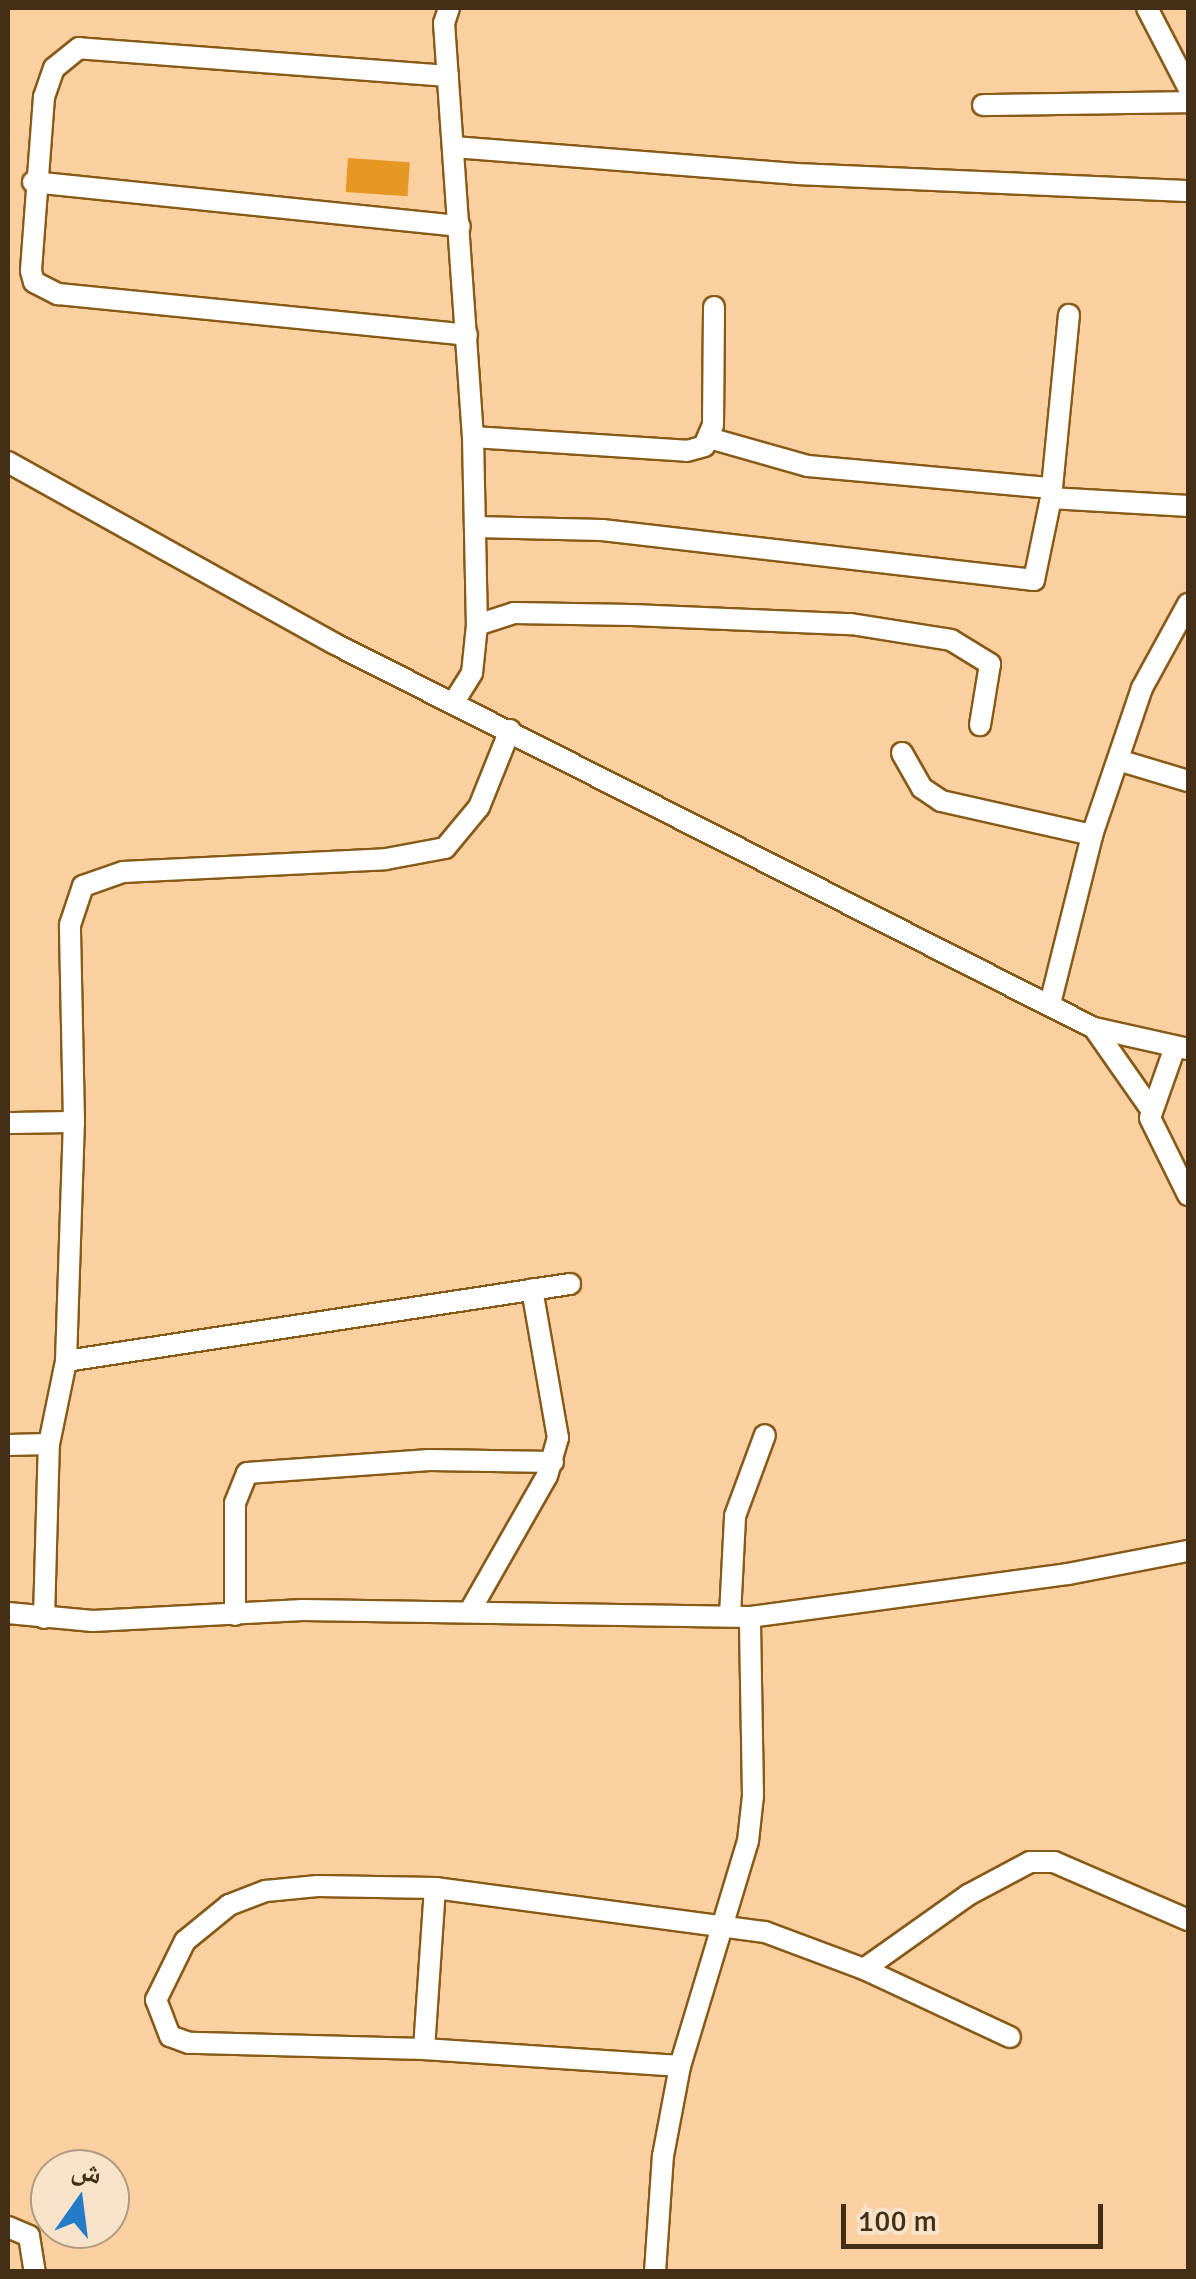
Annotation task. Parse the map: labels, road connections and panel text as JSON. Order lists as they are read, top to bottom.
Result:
{
  "scale_bar": "100 m",
  "north": "top"
}
